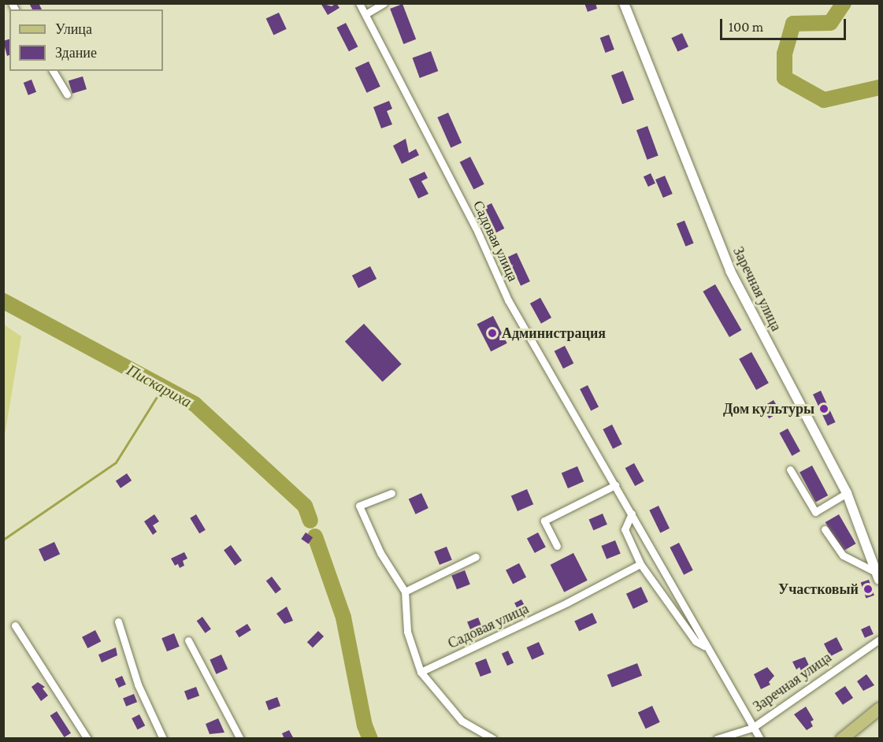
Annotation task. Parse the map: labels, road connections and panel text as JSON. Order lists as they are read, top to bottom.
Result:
{
  "streets": {
    "street": ["Садовая улица", "Заречная улица"]
  },
  "crossings": [
    ["Садовая улица", "Заречная улица"]
  ],
  "water": ["Пискариха"],
  "places": ["Администрация", "Дом культуры", "Участковый"],
  "legend": ["Улица", "Здание"],
  "scale_bar": "100 m"
}
